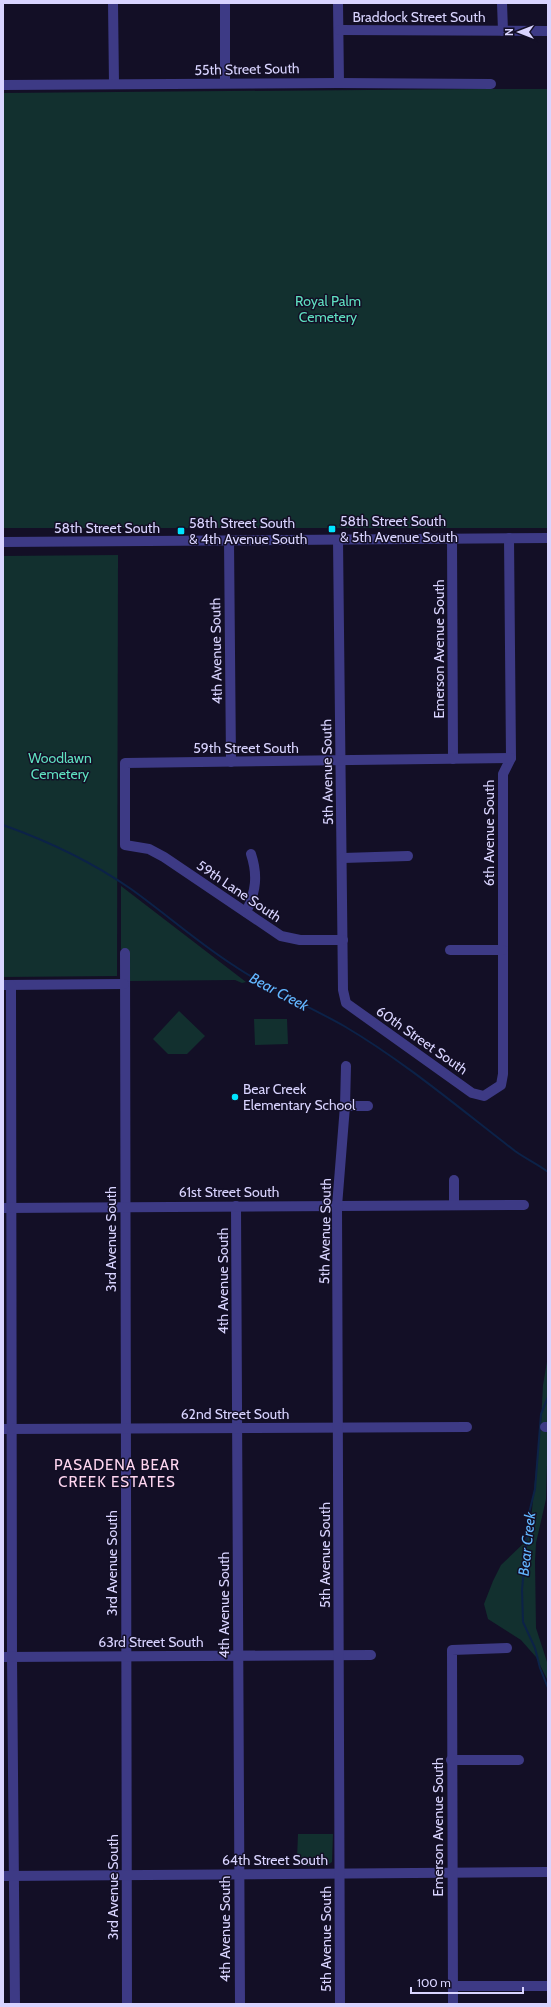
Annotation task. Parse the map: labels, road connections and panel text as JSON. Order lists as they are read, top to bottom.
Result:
{
  "streets": {
    "street": [
      "Braddock Street South",
      "55th Street South",
      "58th Street South",
      "Emerson Avenue South",
      "4th Avenue South",
      "59th Street South",
      "5th Avenue South",
      "6th Avenue South",
      "59th Lane South",
      "60th Street South",
      "61st Street South",
      "3rd Avenue South",
      "62nd Street South",
      "63rd Street South",
      "64th Street South"
    ]
  },
  "crossings": [
    ["58th Street South", "Emerson Avenue South"],
    ["58th Street South", "4th Avenue South"],
    ["58th Street South", "5th Avenue South"],
    ["58th Street South", "6th Avenue South"],
    ["Emerson Avenue South", "59th Street South"],
    ["Emerson Avenue South", "64th Street South"],
    ["4th Avenue South", "59th Street South"],
    ["4th Avenue South", "61st Street South"],
    ["4th Avenue South", "62nd Street South"],
    ["4th Avenue South", "63rd Street South"],
    ["4th Avenue South", "64th Street South"],
    ["59th Street South", "5th Avenue South"],
    ["59th Street South", "6th Avenue South"],
    ["59th Street South", "59th Lane South"],
    ["5th Avenue South", "59th Lane South"],
    ["5th Avenue South", "60th Street South"],
    ["5th Avenue South", "61st Street South"],
    ["5th Avenue South", "62nd Street South"],
    ["5th Avenue South", "63rd Street South"],
    ["5th Avenue South", "64th Street South"],
    ["6th Avenue South", "60th Street South"],
    ["61st Street South", "3rd Avenue South"],
    ["3rd Avenue South", "62nd Street South"],
    ["3rd Avenue South", "63rd Street South"],
    ["3rd Avenue South", "64th Street South"]
  ],
  "districts": ["PASADENA BEAR CREEK ESTATES"],
  "water": ["Bear Creek"],
  "parks": ["Royal Palm Cemetery", "Woodlawn Cemetery"],
  "places": {
    "transit": ["58th Street South & 5th Avenue South", "58th Street South & 4th Avenue South"],
    "other": ["Bear Creek Elementary School"]
  },
  "scale_bar": "100 m",
  "north": "left"
}
